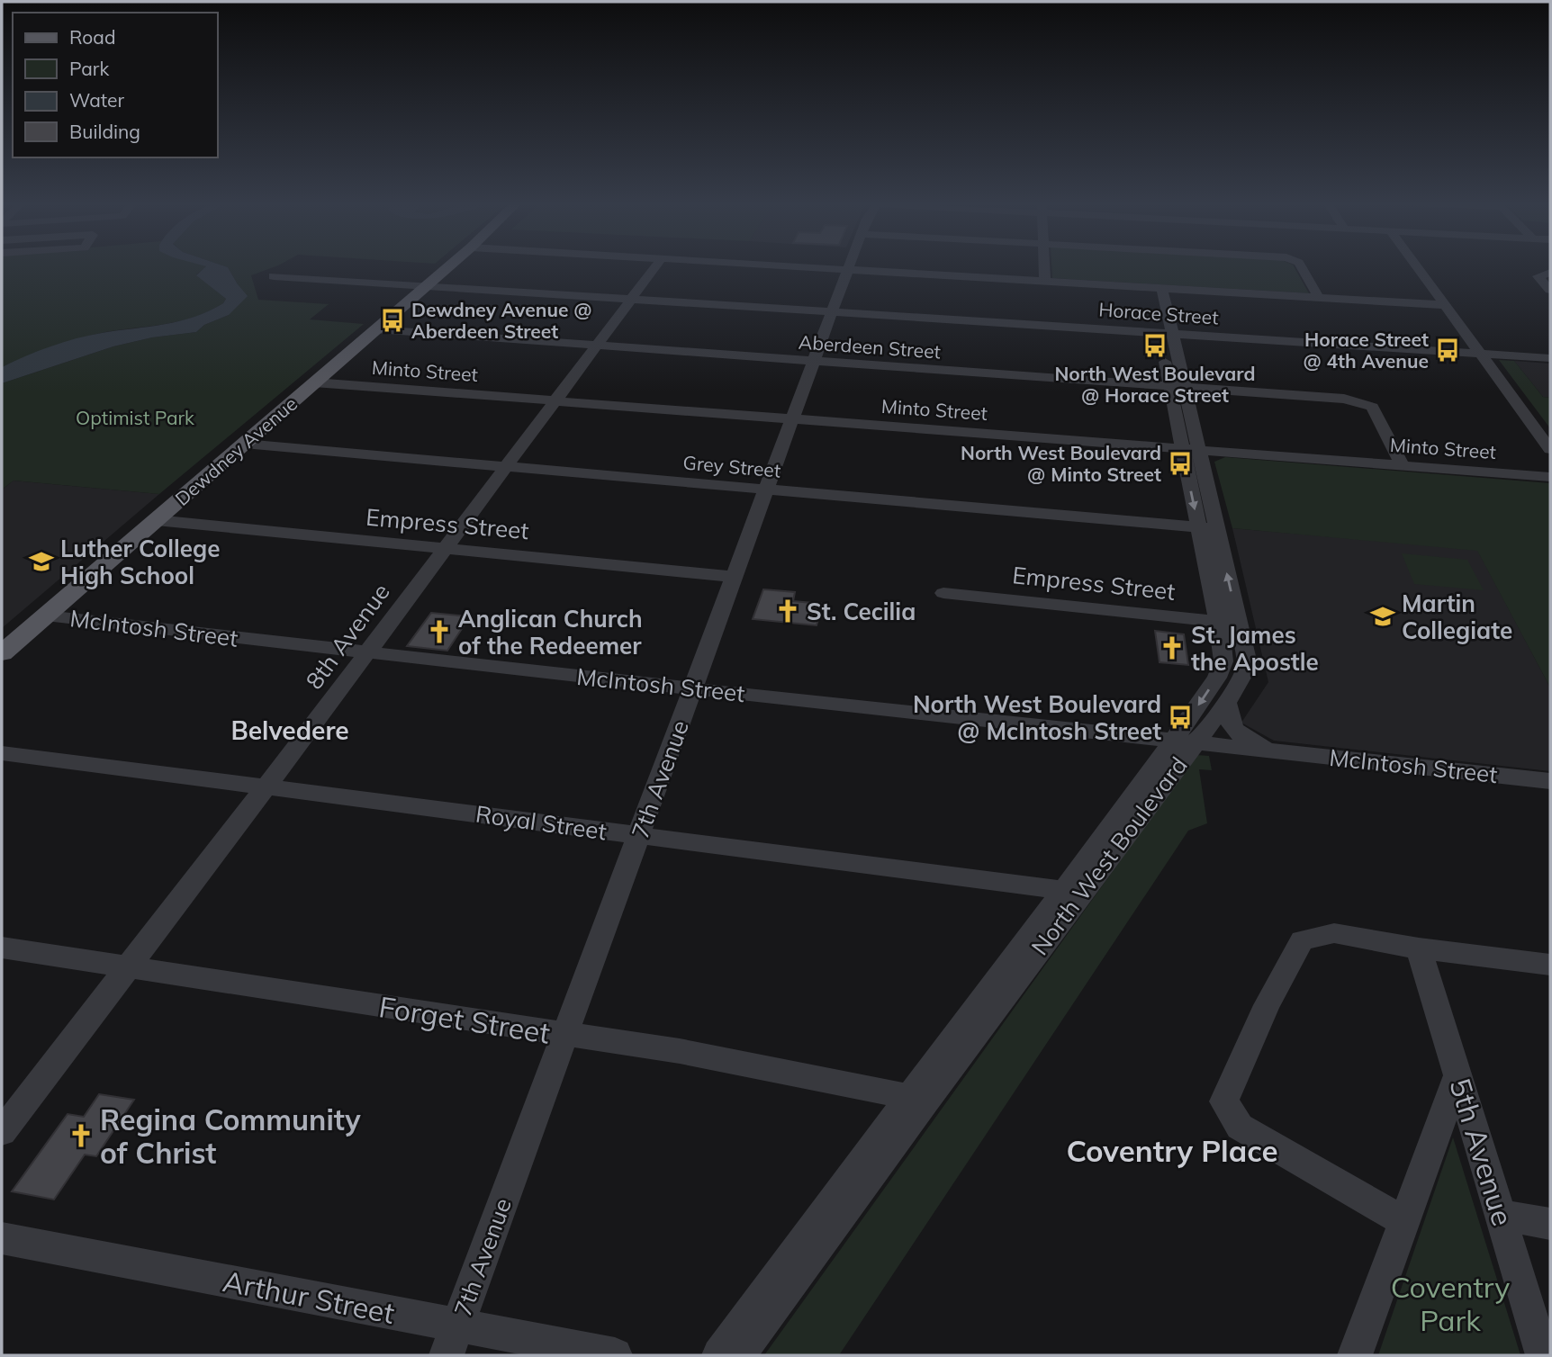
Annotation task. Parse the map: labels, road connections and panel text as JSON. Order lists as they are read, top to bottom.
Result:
{
  "streets": {
    "main road": ["Dewdney Avenue"],
    "street": [
      "Horace Street",
      "Aberdeen Street",
      "Minto Street",
      "Grey Street",
      "Empress Street",
      "McIntosh Street",
      "8th Avenue",
      "7th Avenue",
      "Royal Street",
      "North West Boulevard",
      "Forget Street",
      "5th Avenue",
      "Arthur Street"
    ]
  },
  "crossings": [
    ["Horace Street", "Dewdney Avenue"],
    ["Horace Street", "8th Avenue"],
    ["Horace Street", "7th Avenue"],
    ["Horace Street", "North West Boulevard"],
    ["Aberdeen Street", "Minto Street"],
    ["Aberdeen Street", "Dewdney Avenue"],
    ["Aberdeen Street", "8th Avenue"],
    ["Aberdeen Street", "7th Avenue"],
    ["Aberdeen Street", "North West Boulevard"],
    ["Minto Street", "Dewdney Avenue"],
    ["Minto Street", "8th Avenue"],
    ["Minto Street", "7th Avenue"],
    ["Minto Street", "North West Boulevard"],
    ["Dewdney Avenue", "Grey Street"],
    ["Dewdney Avenue", "Empress Street"],
    ["Dewdney Avenue", "McIntosh Street"],
    ["Grey Street", "8th Avenue"],
    ["Grey Street", "7th Avenue"],
    ["Grey Street", "North West Boulevard"],
    ["Empress Street", "8th Avenue"],
    ["Empress Street", "7th Avenue"],
    ["Empress Street", "North West Boulevard"],
    ["McIntosh Street", "8th Avenue"],
    ["McIntosh Street", "7th Avenue"],
    ["McIntosh Street", "North West Boulevard"],
    ["8th Avenue", "Royal Street"],
    ["8th Avenue", "Forget Street"],
    ["7th Avenue", "Royal Street"],
    ["7th Avenue", "Forget Street"],
    ["7th Avenue", "Arthur Street"],
    ["Royal Street", "North West Boulevard"],
    ["North West Boulevard", "Forget Street"]
  ],
  "districts": ["Belvedere", "Coventry Place"],
  "parks": ["Optimist Park", "Coventry Park"],
  "places": {
    "bus stop": [
      "Dewdney Avenue @ Aberdeen Street",
      "North West Boulevard @ Horace Street",
      "Horace Street @ 4th Avenue",
      "North West Boulevard @ Minto Street",
      "North West Boulevard @ McIntosh Street"
    ],
    "school or university": ["Luther College High School", "Martin Collegiate"],
    "church": [
      "St. Cecilia",
      "Anglican Church of the Redeemer",
      "St. James the Apostle",
      "Regina Community of Christ"
    ]
  },
  "legend": [
    "Road",
    "Park",
    "Water",
    "Building"
  ]
}
